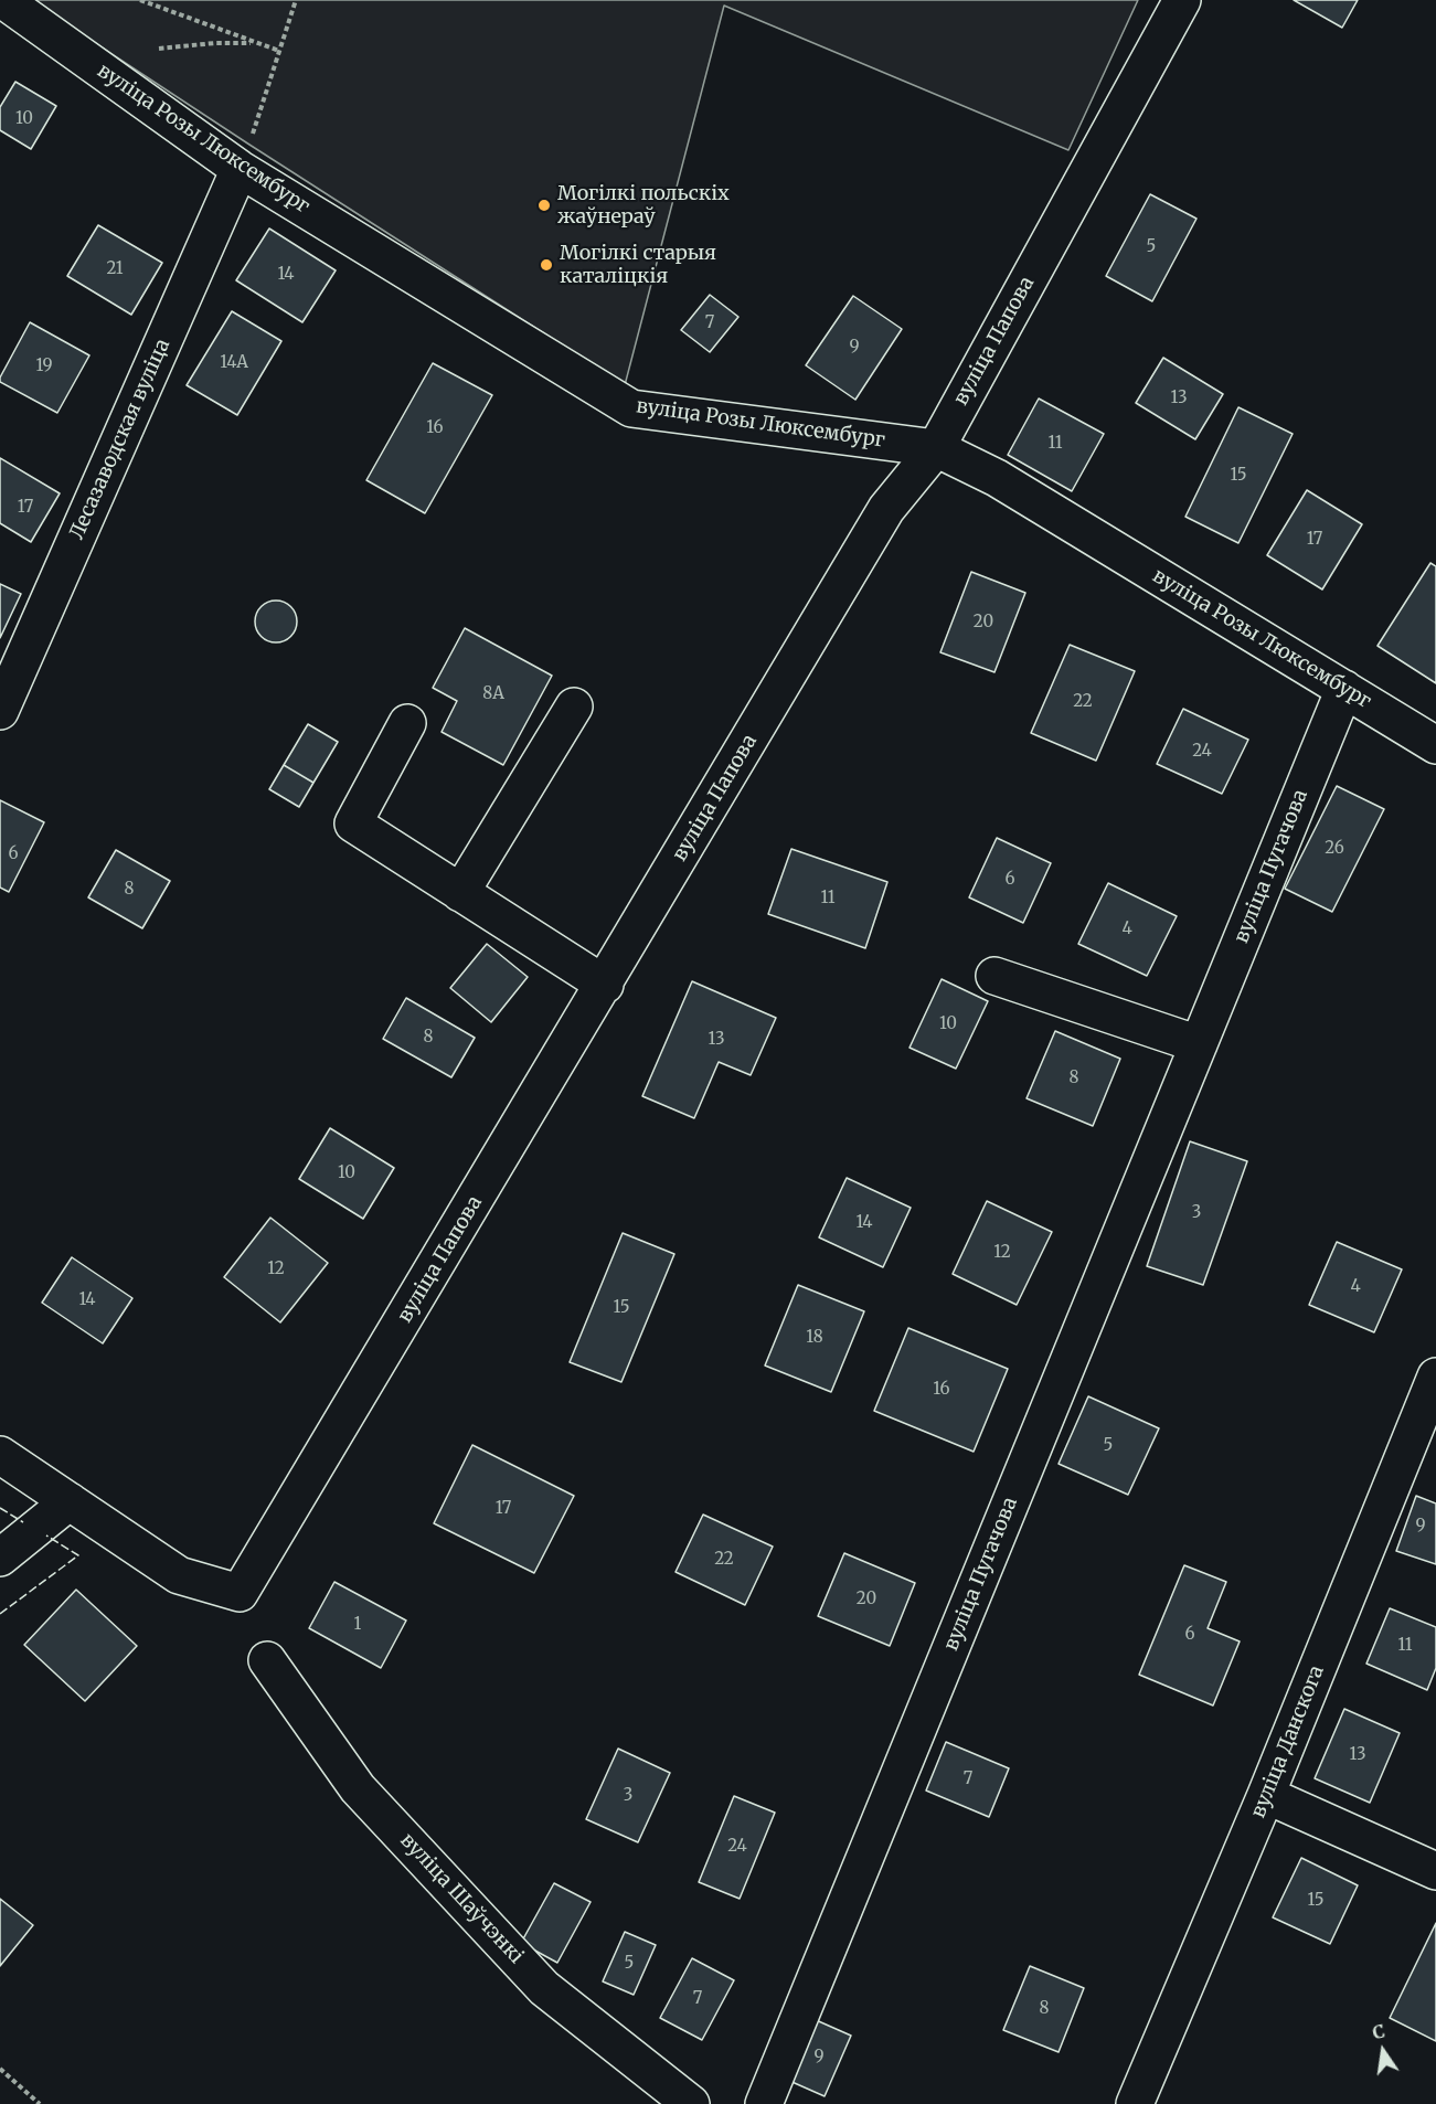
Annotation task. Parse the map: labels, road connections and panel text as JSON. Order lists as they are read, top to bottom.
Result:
{
  "streets": {
    "street": [
      "вуліца Розы Люксембург",
      "вуліца Папова",
      "Лесазаводская вуліца",
      "вуліца Пугачова",
      "вуліца Данскога",
      "вуліца Шаўчэнкі"
    ]
  },
  "crossings": [
    ["вуліца Розы Люксембург", "вуліца Папова"],
    ["вуліца Розы Люксембург", "Лесазаводская вуліца"],
    ["вуліца Розы Люксембург", "вуліца Пугачова"]
  ],
  "places": ["Могілкі польскіх жаўнераў", "Могілкі старыя каталіцкія"],
  "house_numbers": [
    "10",
    "5",
    "21",
    "14",
    "7",
    "9",
    "14А",
    "19",
    "13",
    "16",
    "11",
    "15",
    "17",
    "17",
    "20",
    "8А",
    "22",
    "24",
    "26",
    "6",
    "6",
    "8",
    "11",
    "4",
    "10",
    "8",
    "13",
    "8",
    "10",
    "3",
    "14",
    "12",
    "12",
    "4",
    "14",
    "15",
    "18",
    "16",
    "5",
    "17",
    "9",
    "22",
    "20",
    "1",
    "6",
    "11",
    "13",
    "7",
    "3",
    "24",
    "15",
    "5",
    "7",
    "8",
    "9"
  ],
  "north": "top"
}
